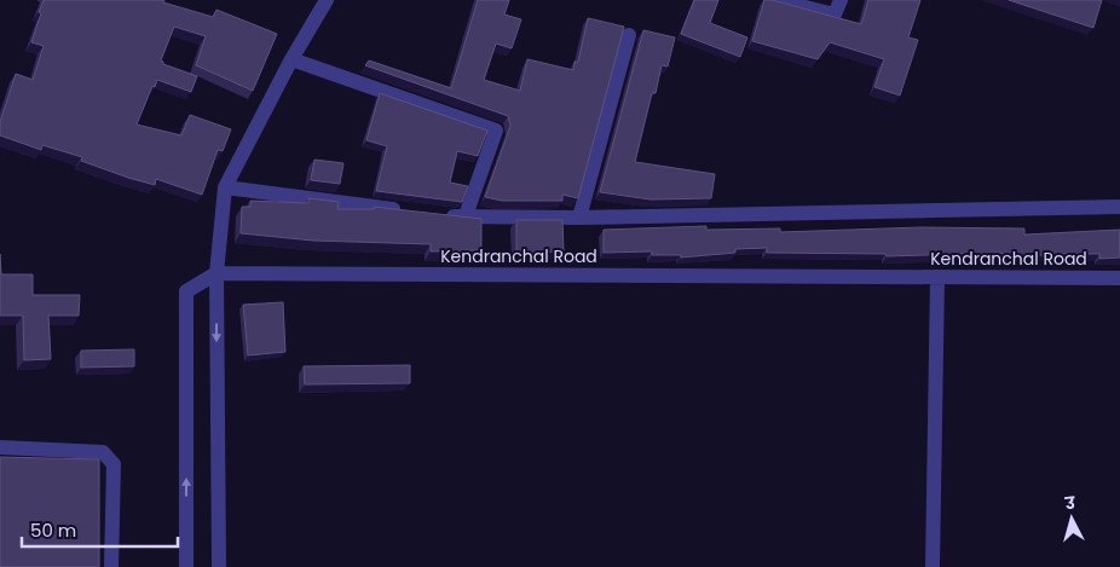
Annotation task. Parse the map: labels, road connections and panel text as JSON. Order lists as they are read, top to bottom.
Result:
{
  "streets": {
    "street": ["Kendranchal Road"]
  },
  "scale_bar": "50 m",
  "north": "top"
}
